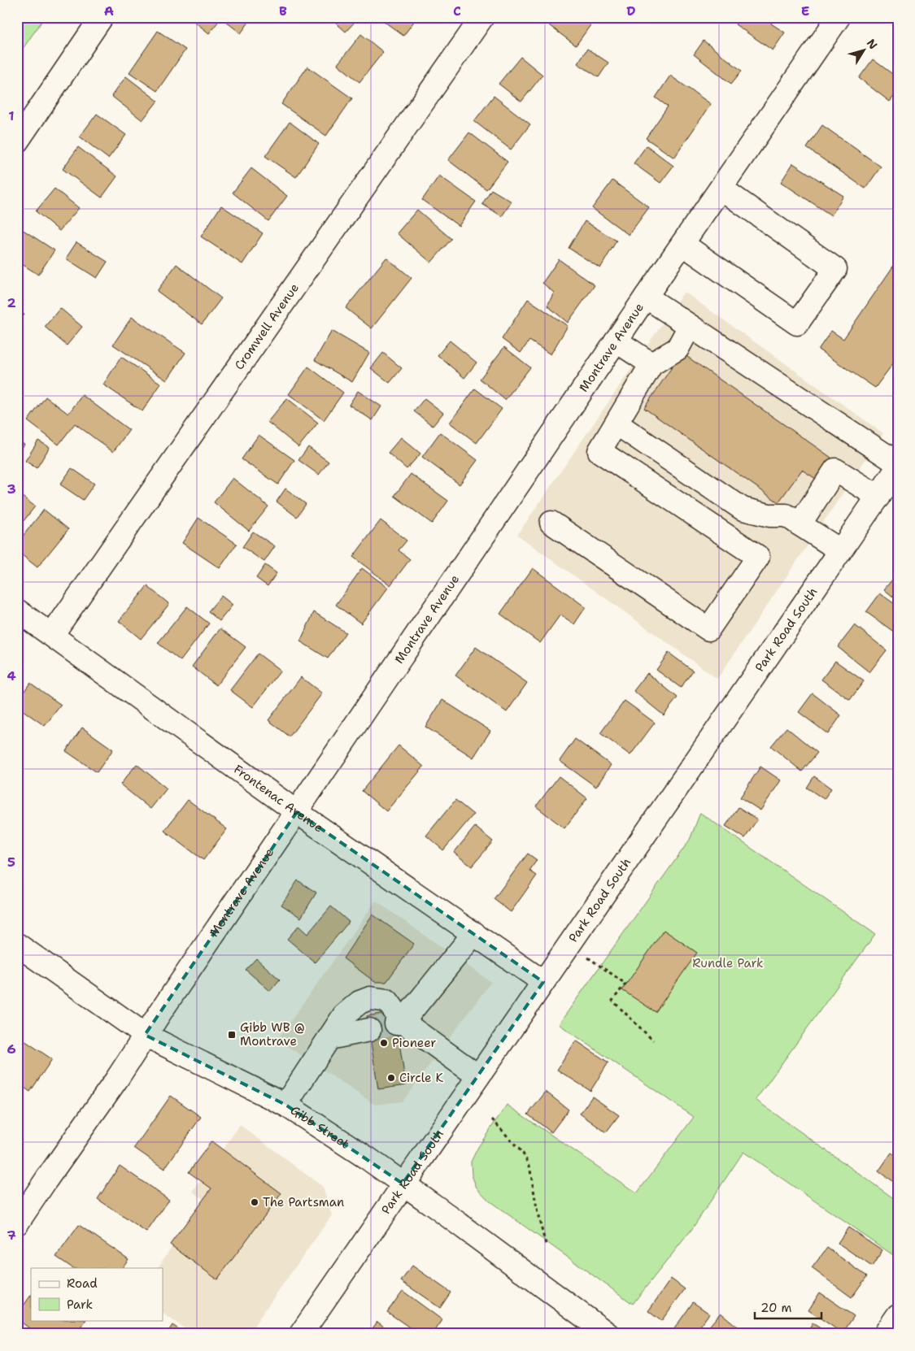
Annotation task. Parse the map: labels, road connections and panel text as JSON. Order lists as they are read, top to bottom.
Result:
{
  "streets": {
    "street": [
      "Cromwell Avenue",
      "Montrave Avenue",
      "Park Road South",
      "Frontenac Avenue",
      "Gibb Street"
    ]
  },
  "crossings": [
    ["Cromwell Avenue", "Frontenac Avenue"],
    ["Montrave Avenue", "Frontenac Avenue"],
    ["Montrave Avenue", "Gibb Street"],
    ["Park Road South", "Frontenac Avenue"],
    ["Park Road South", "Gibb Street"]
  ],
  "parks": ["Rundle Park"],
  "places": {
    "transit": ["Gibb WB @ Montrave"],
    "other": ["Pioneer", "Circle K", "The Partsman"]
  },
  "legend": ["Road", "Park"],
  "scale_bar": "20 m",
  "north": "top right",
  "grid": {
    "columns": [
      "A",
      "B",
      "C",
      "D",
      "E"
    ],
    "rows": [
      "1",
      "2",
      "3",
      "4",
      "5",
      "6",
      "7"
    ]
  }
}
